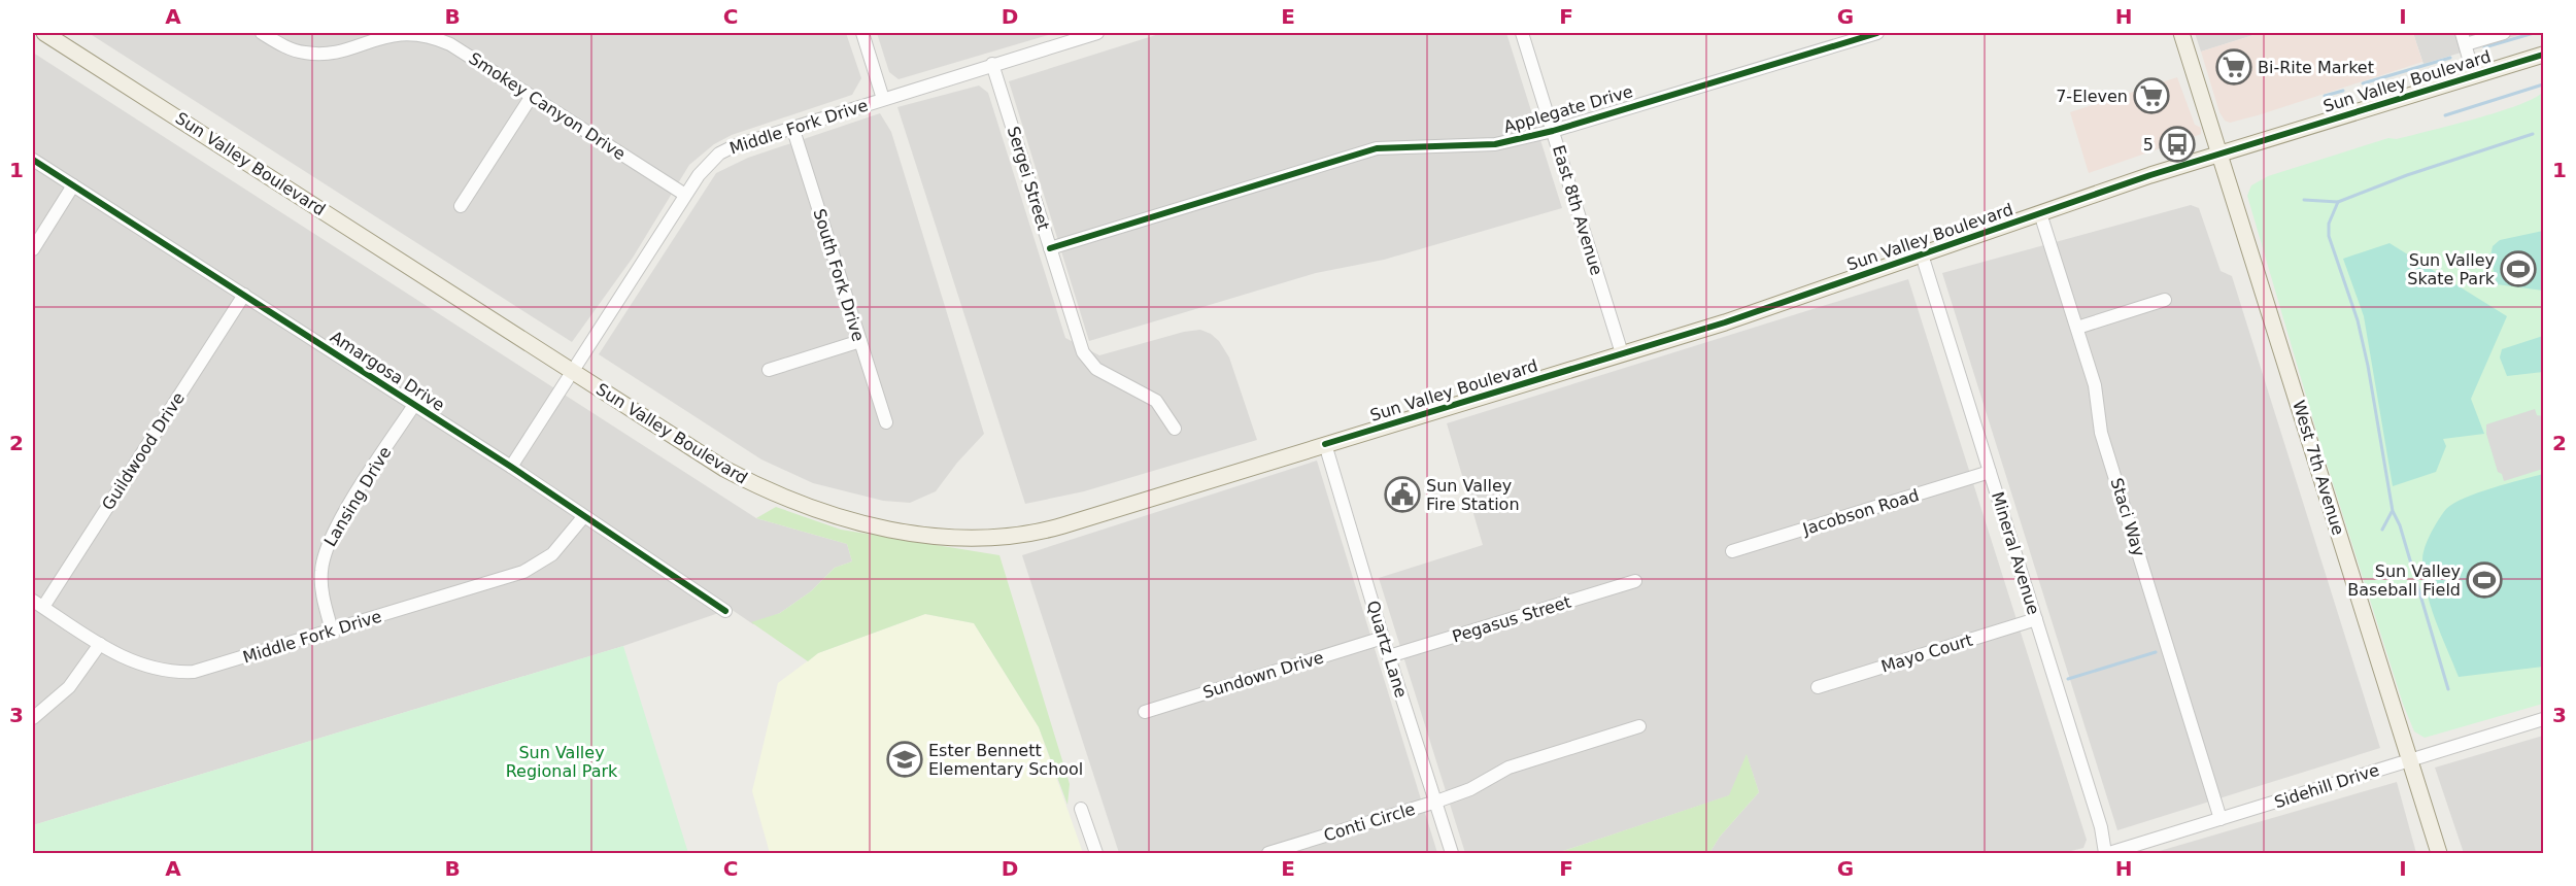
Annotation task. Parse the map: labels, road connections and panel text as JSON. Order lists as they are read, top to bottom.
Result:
{
  "streets": {
    "main road": ["Sun Valley Boulevard", "West 7th Avenue"],
    "street": [
      "Smokey Canyon Drive",
      "Applegate Drive",
      "Middle Fork Drive",
      "Sergei Street",
      "East 8th Avenue",
      "South Fork Drive",
      "Amargosa Drive",
      "Guildwood Drive",
      "Lansing Drive",
      "Jacobson Road",
      "Staci Way",
      "Mineral Avenue",
      "Pegasus Street",
      "Quartz Lane",
      "Mayo Court",
      "Sundown Drive",
      "Sidehill Drive",
      "Conti Circle"
    ]
  },
  "crossings": [
    ["Sun Valley Boulevard", "Middle Fork Drive"],
    ["Sun Valley Boulevard", "East 8th Avenue"],
    ["Sun Valley Boulevard", "West 7th Avenue"],
    ["Sun Valley Boulevard", "Staci Way"],
    ["Sun Valley Boulevard", "Mineral Avenue"],
    ["Sun Valley Boulevard", "Quartz Lane"],
    ["Smokey Canyon Drive", "Middle Fork Drive"],
    ["Applegate Drive", "Sergei Street"],
    ["Applegate Drive", "East 8th Avenue"],
    ["Middle Fork Drive", "Sergei Street"],
    ["Middle Fork Drive", "South Fork Drive"],
    ["Middle Fork Drive", "Amargosa Drive"],
    ["Middle Fork Drive", "Guildwood Drive"],
    ["Middle Fork Drive", "Lansing Drive"],
    ["Amargosa Drive", "Guildwood Drive"],
    ["Amargosa Drive", "Lansing Drive"],
    ["West 7th Avenue", "Sidehill Drive"],
    ["Jacobson Road", "Mineral Avenue"],
    ["Staci Way", "Sidehill Drive"],
    ["Mineral Avenue", "Mayo Court"],
    ["Mineral Avenue", "Sidehill Drive"],
    ["Pegasus Street", "Quartz Lane"],
    ["Quartz Lane", "Sundown Drive"],
    ["Quartz Lane", "Conti Circle"]
  ],
  "parks": ["Sun Valley Regional Park"],
  "places": {
    "supermarket": ["Bi-Rite Market", "7-Eleven"],
    "bus stop": ["5"],
    "sports": ["Sun Valley Skate Park", "Sun Valley Baseball Field"],
    "public building": ["Sun Valley Fire Station"],
    "school or university": ["Ester Bennett Elementary School"]
  },
  "grid": {
    "columns": [
      "A",
      "B",
      "C",
      "D",
      "E",
      "F",
      "G",
      "H",
      "I"
    ],
    "rows": ["1", "2", "3"]
  }
}
